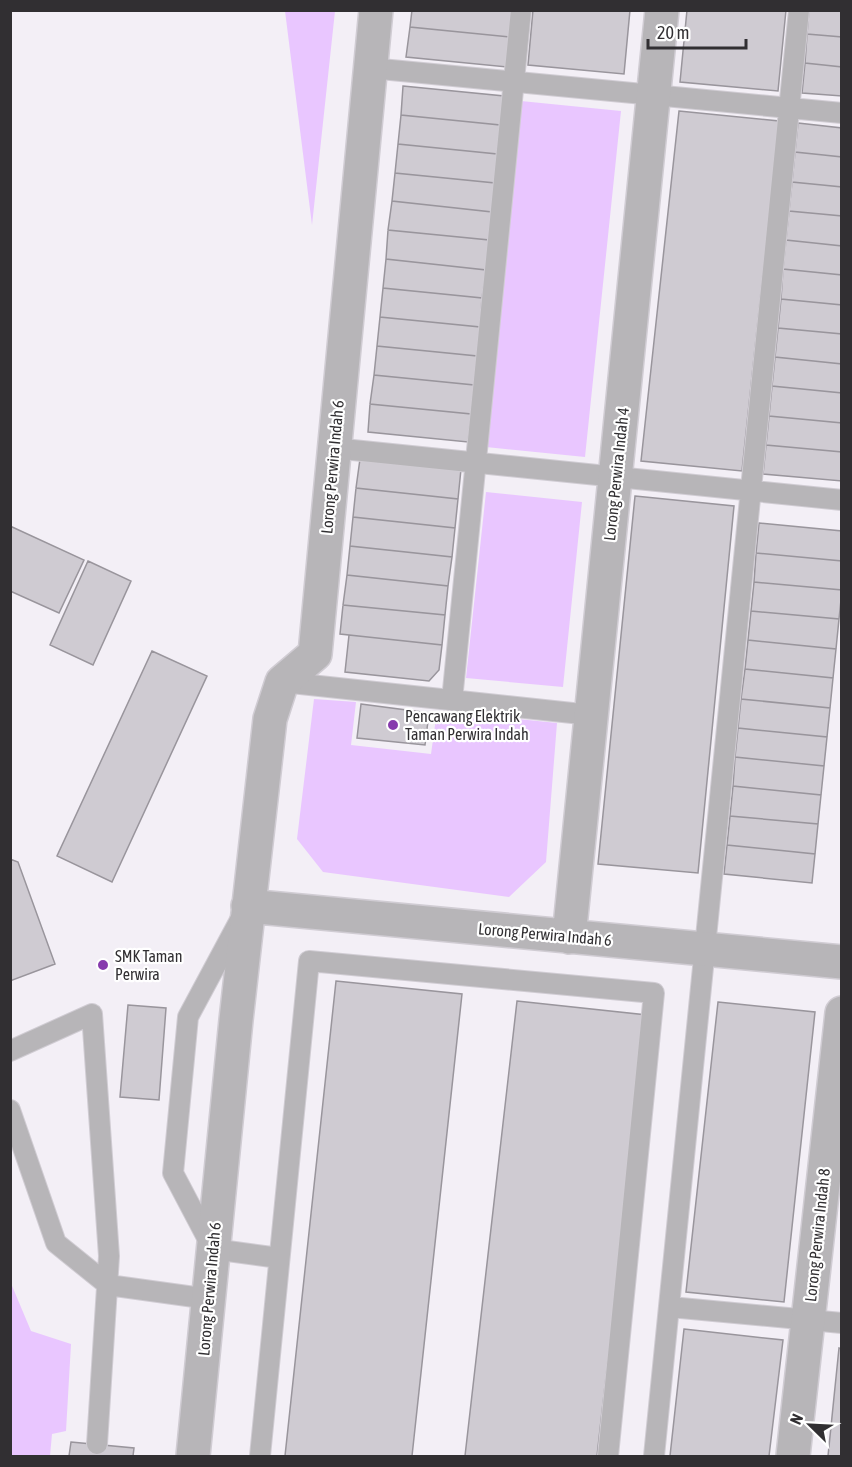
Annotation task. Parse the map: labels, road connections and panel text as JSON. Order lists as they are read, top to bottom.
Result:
{
  "streets": {
    "street": ["Lorong Perwira Indah 6", "Lorong Perwira Indah 4", "Lorong Perwira Indah 8"]
  },
  "crossings": [
    ["Lorong Perwira Indah 6", "Lorong Perwira Indah 4"]
  ],
  "places": ["Pencawang Elektrik Taman Perwira Indah", "SMK Taman Perwira"],
  "scale_bar": "20 m",
  "north": "top left"
}
